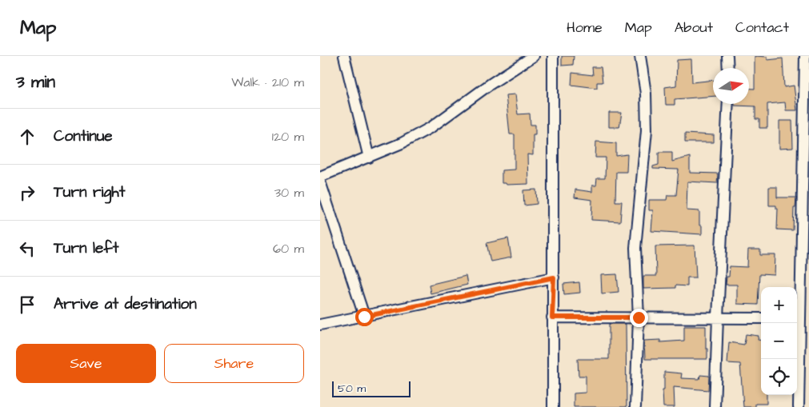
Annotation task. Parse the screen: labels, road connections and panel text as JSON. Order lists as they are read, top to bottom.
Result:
{
  "scale_bar": "50 m",
  "north": "right",
  "page": {
    "header": "Map",
    "nav": [
      "Home",
      "Map",
      "About",
      "Contact"
    ],
    "heading": ["3 min", "Walk · 210 m"],
    "list": [
      ["Continue", "120 m"],
      ["Turn right", "30 m"],
      ["Turn left", "60 m"],
      "Arrive at destination"
    ],
    "map_buttons": ["+", "−"],
    "buttons": ["Save", "Share"],
    "scale": "50 m"
  }
}
